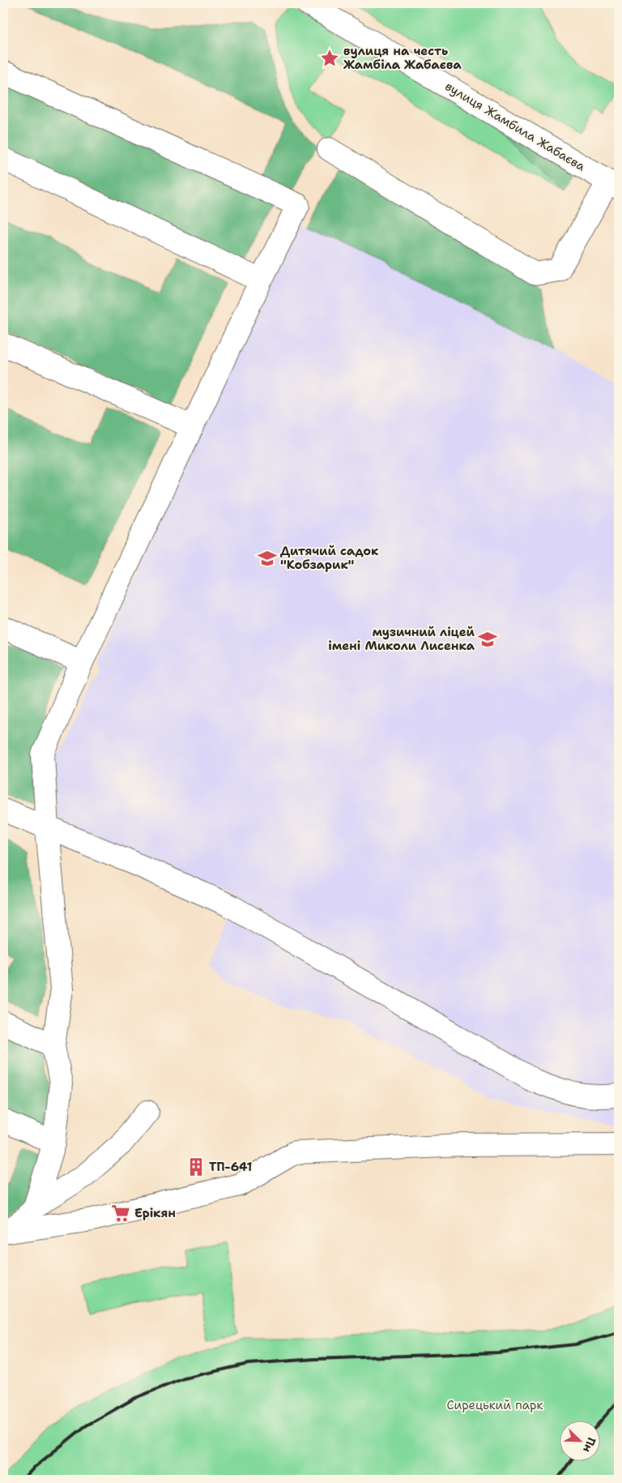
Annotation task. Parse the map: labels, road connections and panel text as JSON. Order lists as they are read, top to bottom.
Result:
{
  "streets": {
    "street": ["вулиця Жамбила Жабаєва"]
  },
  "parks": ["Сирецький парк"],
  "places": {
    "place": ["вулиця на честь Жамбіла Жабаєва"],
    "school or university": ["Дитячий садок \"Кобзарик\"", "музичний ліцей імені Миколи Лисенка"],
    "building": ["ТП-641"],
    "supermarket": ["Ерікян"]
  },
  "north": "bottom right"
}
